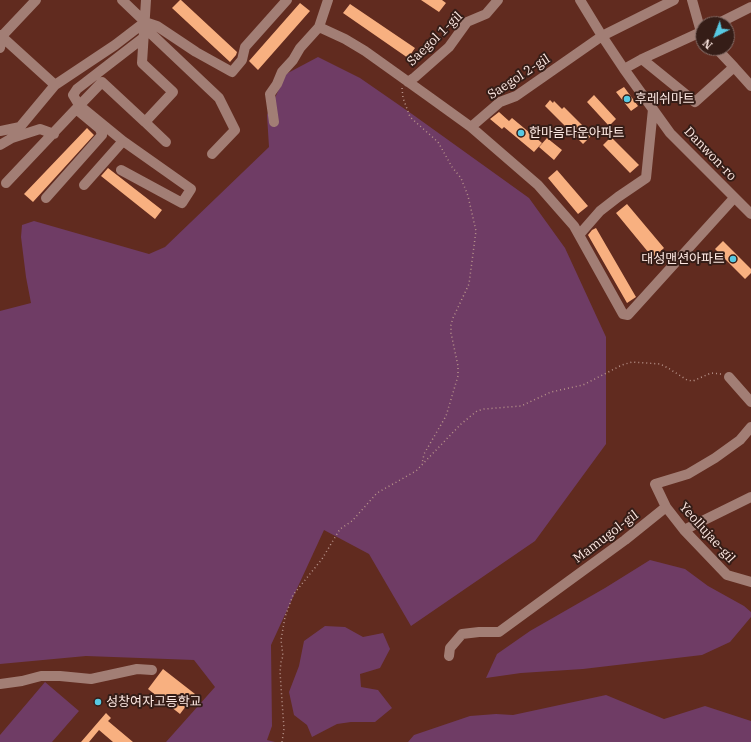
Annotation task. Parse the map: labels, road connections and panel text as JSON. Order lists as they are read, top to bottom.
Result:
{
  "streets": {
    "street": [
      "Saegol 1-gil",
      "Saegol 2-gil",
      "Danwon-ro",
      "Yeollujae-gil",
      "Mamugol-gil"
    ]
  },
  "crossings": [
    ["Saegol 2-gil", "Danwon-ro"],
    ["Yeollujae-gil", "Mamugol-gil"]
  ],
  "places": [
    "후레쉬마트",
    "한마음타운아파트",
    "대성맨션아파트",
    "성창여자고등학교"
  ],
  "north": "bottom left"
}
